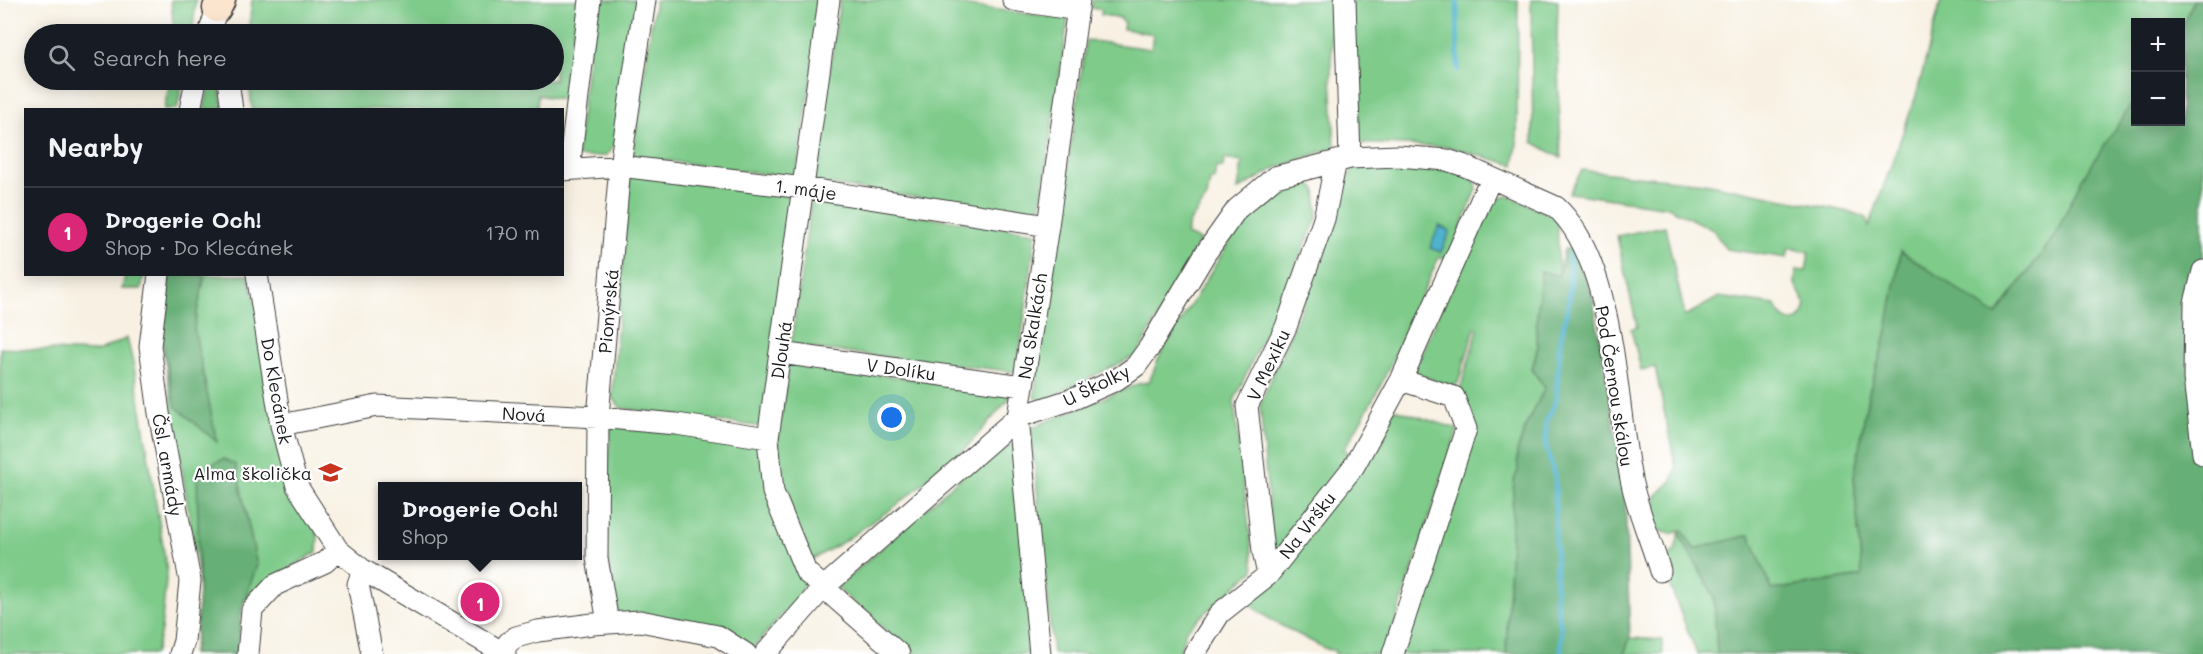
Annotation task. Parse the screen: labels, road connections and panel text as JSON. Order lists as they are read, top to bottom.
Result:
{
  "streets": {
    "street": [
      "1. máje",
      "Pionýrská",
      "Na Skalkách",
      "Dlouhá",
      "V Mexiku",
      "V Dolíku",
      "U Školky",
      "Pod Černou skálou",
      "Do Klecánek",
      "Nová",
      "Čsl. armády",
      "Na Vršku"
    ]
  },
  "crossings": [
    ["1. máje", "Pionýrská"],
    ["1. máje", "Na Skalkách"],
    ["1. máje", "Dlouhá"],
    ["Pionýrská", "Nová"],
    ["Na Skalkách", "V Dolíku"],
    ["Na Skalkách", "U Školky"],
    ["Dlouhá", "V Dolíku"],
    ["Dlouhá", "U Školky"],
    ["Dlouhá", "Nová"],
    ["V Mexiku", "U Školky"],
    ["V Mexiku", "Na Vršku"],
    ["U Školky", "Pod Černou skálou"],
    ["U Školky", "Na Vršku"],
    ["Pod Černou skálou", "Na Vršku"],
    ["Do Klecánek", "Nová"]
  ],
  "places": {
    "school or university": ["Alma školička"]
  },
  "page": {
    "map_buttons": ["+", "−"],
    "search": "Search here",
    "heading": "Nearby",
    "list": [
      {
        "mark": "1",
        "name": "Drogerie Och!",
        "note": "Shop · Do Klecánek",
        "value": "170 m"
      }
    ],
    "popup": ["Drogerie Och!", "Shop"],
    "pins": "1"
  }
}
